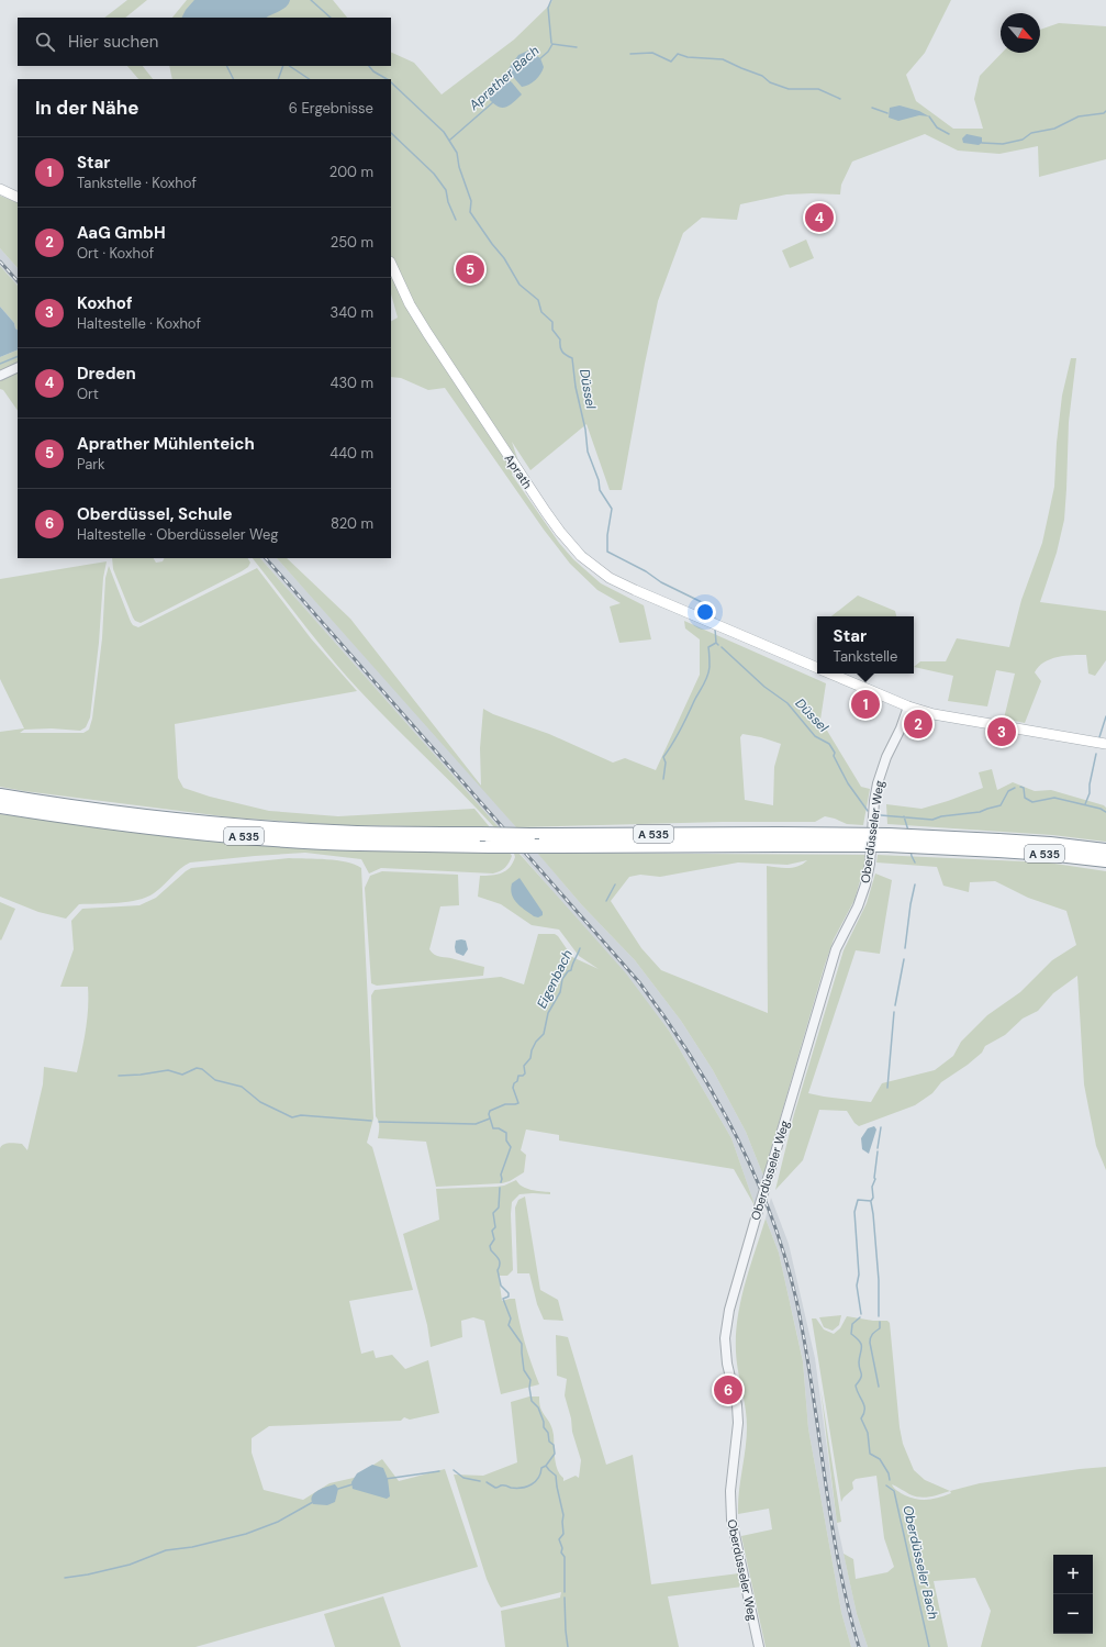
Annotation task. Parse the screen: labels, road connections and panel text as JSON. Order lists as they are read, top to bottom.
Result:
{
  "streets": {
    "highway": ["A 535"],
    "main road": ["Aprath"],
    "street": ["Oberdüsseler Weg"]
  },
  "crossings": [
    ["Aprath", "Oberdüsseler Weg"]
  ],
  "water": [
    "Aprather Bach",
    "Düssel",
    "Eigenbach",
    "Oberdüsseler Bach"
  ],
  "north": "bottom right",
  "page": {
    "search": "Hier suchen",
    "heading": ["In der Nähe", "6 Ergebnisse"],
    "list": [
      {
        "mark": "1",
        "name": "Star",
        "note": "Tankstelle · Koxhof",
        "value": "200 m"
      },
      {
        "mark": "2",
        "name": "AaG GmbH",
        "note": "Ort · Koxhof",
        "value": "250 m"
      },
      {
        "mark": "3",
        "name": "Koxhof",
        "note": "Haltestelle · Koxhof",
        "value": "340 m"
      },
      {
        "mark": "4",
        "name": "Dreden",
        "note": "Ort",
        "value": "430 m"
      },
      {
        "mark": "5",
        "name": "Aprather Mühlenteich",
        "note": "Park",
        "value": "440 m"
      },
      {
        "mark": "6",
        "name": "Oberdüssel, Schule",
        "note": "Haltestelle · Oberdüsseler Weg",
        "value": "820 m"
      }
    ],
    "pins": [
      "4",
      "5",
      "1",
      "2",
      "3",
      "6"
    ],
    "popup": ["Star", "Tankstelle"],
    "map_buttons": ["+", "−"]
  }
}
